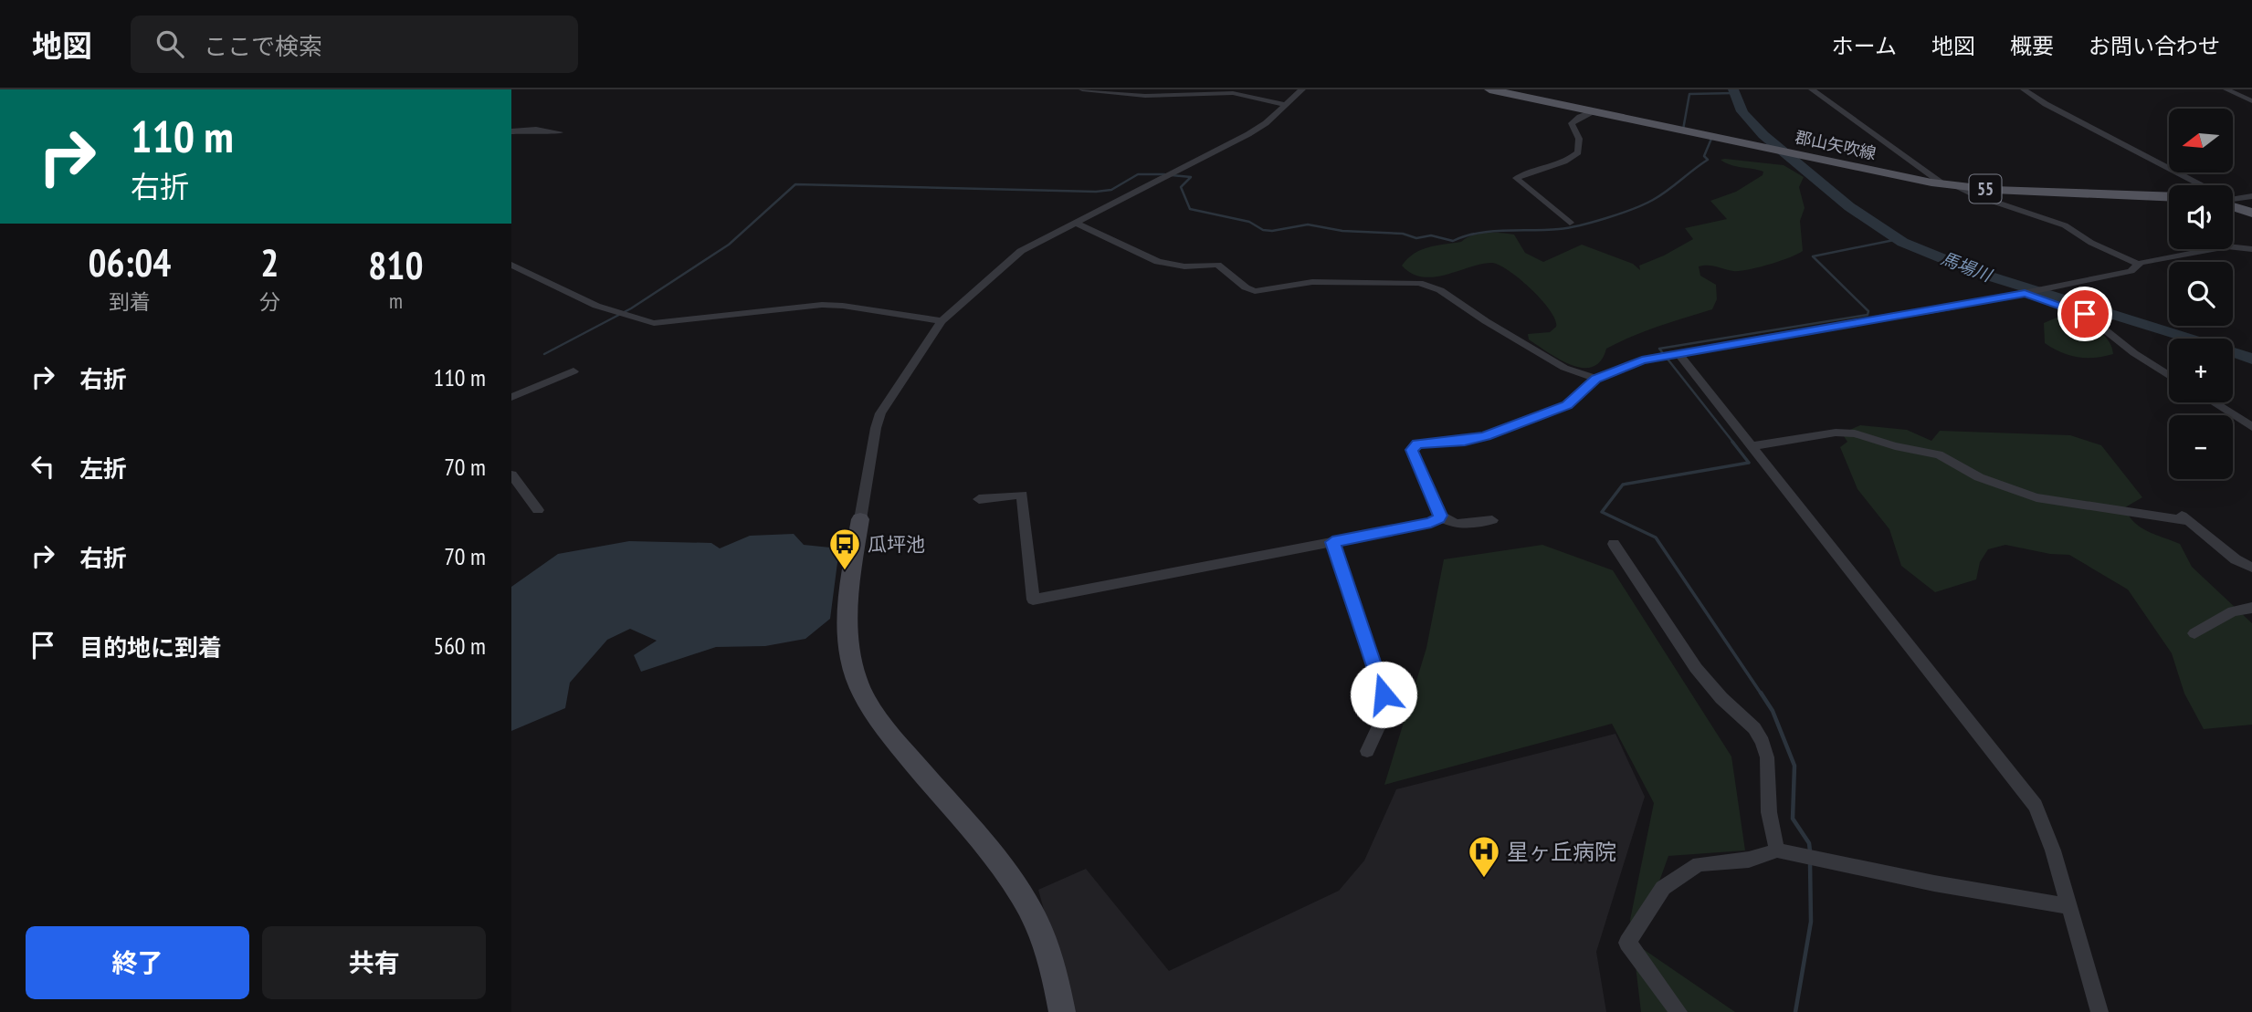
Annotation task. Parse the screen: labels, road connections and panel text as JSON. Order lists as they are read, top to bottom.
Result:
{
  "streets": {
    "main road": ["郡山矢吹線", "55"]
  },
  "water": ["馬場川"],
  "places": {
    "bus stop": ["瓜坪池"],
    "hospital": ["星ヶ丘病院"]
  },
  "north": "left",
  "page": {
    "header": "地図",
    "search": "ここで検索",
    "nav": [
      "ホーム",
      "地図",
      "概要",
      "お問い合わせ"
    ],
    "turn": ["110 m", "右折"],
    "map_buttons": ["+", "−"],
    "eta": [
      "06:04",
      "到着",
      "2",
      "分",
      "810",
      "m"
    ],
    "list": [
      {
        "name": "右折",
        "value": "110 m"
      },
      {
        "name": "左折",
        "value": "70 m"
      },
      {
        "name": "右折",
        "value": "70 m"
      },
      {
        "name": "目的地に到着",
        "value": "560 m"
      }
    ],
    "buttons": ["終了", "共有"]
  }
}
